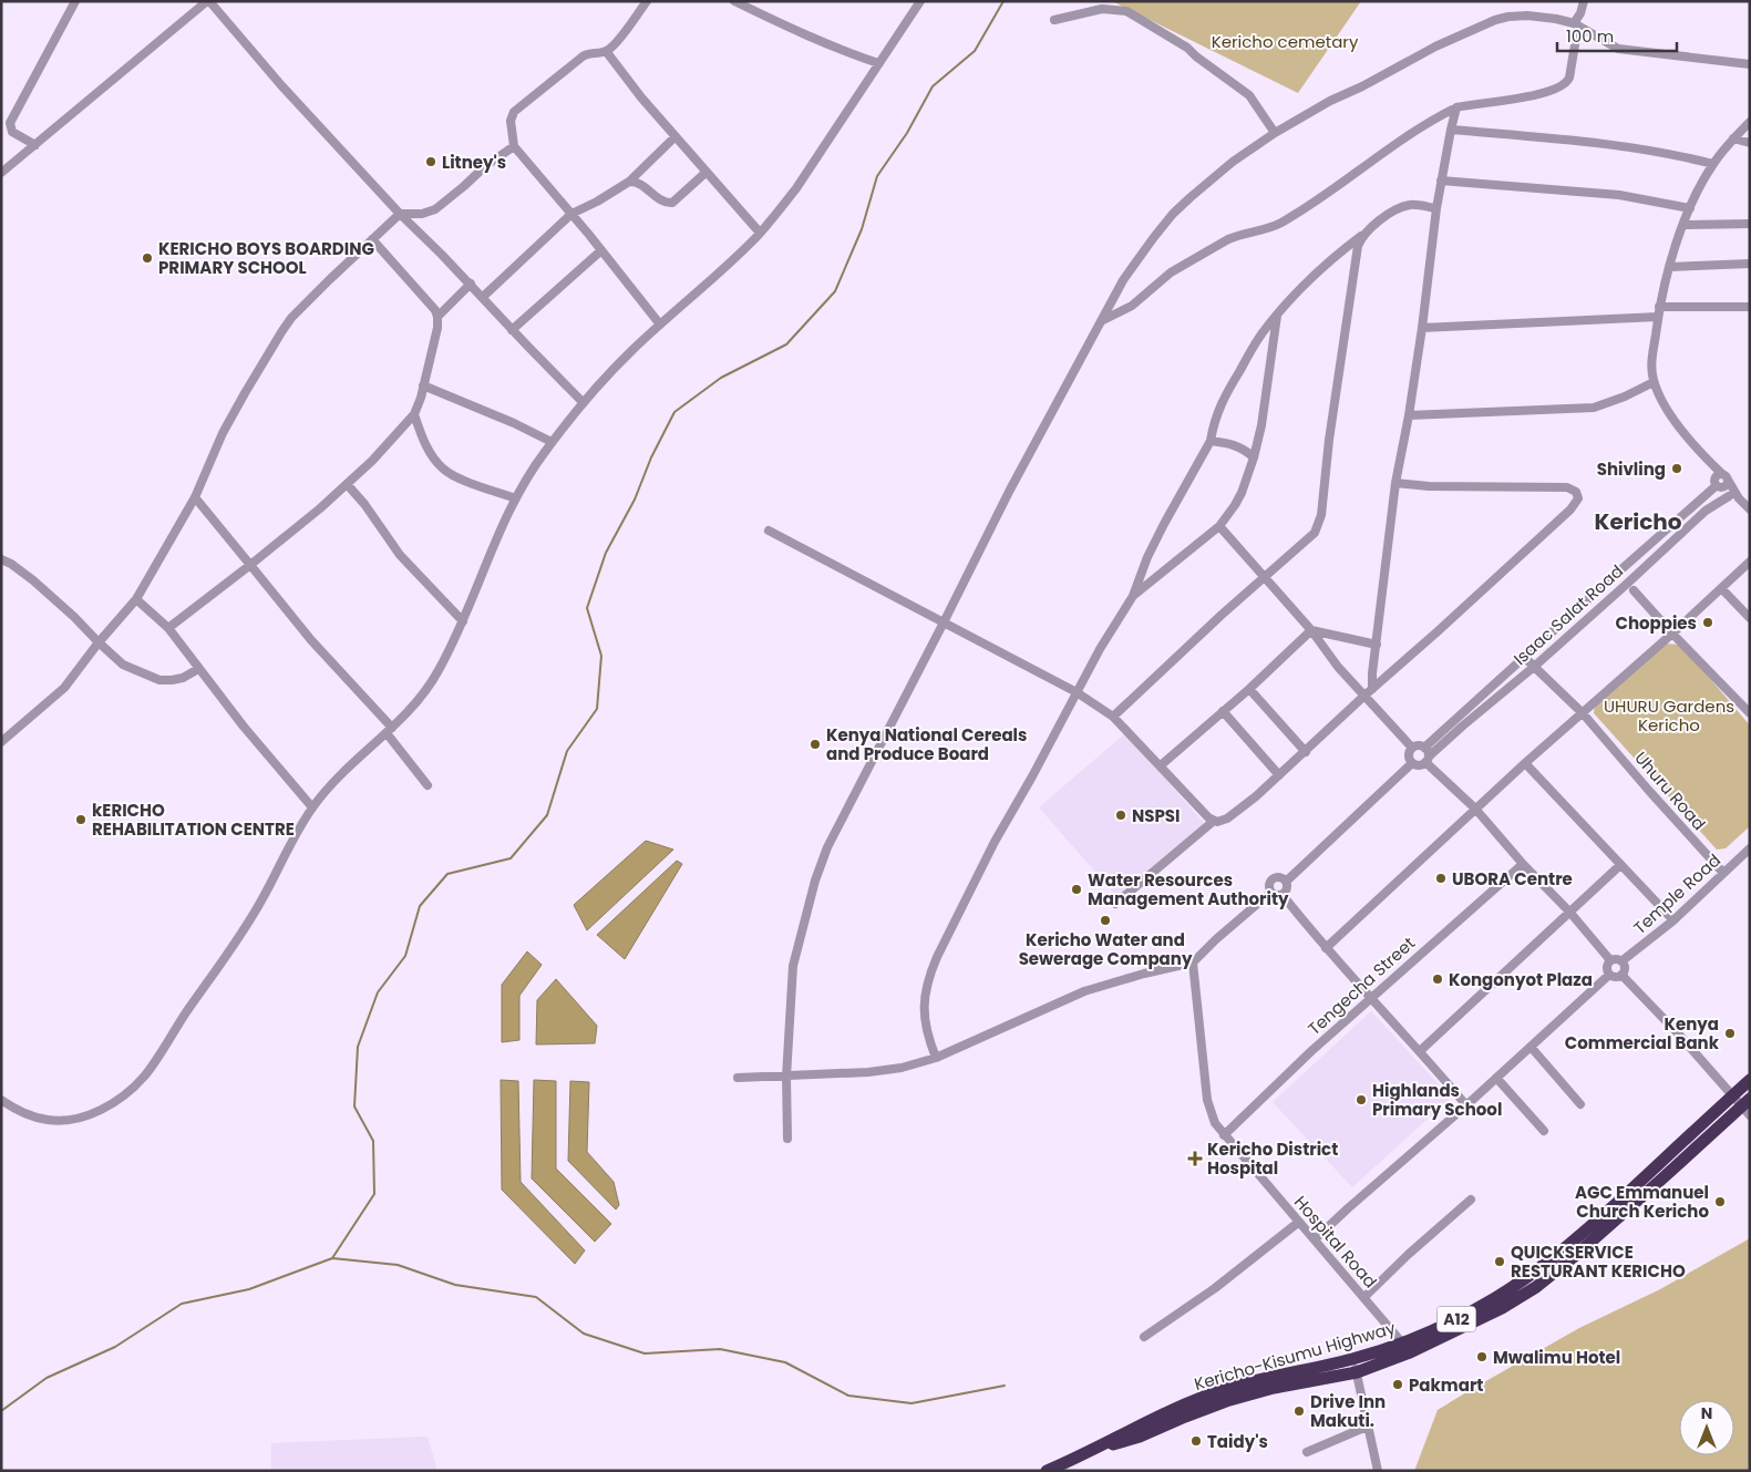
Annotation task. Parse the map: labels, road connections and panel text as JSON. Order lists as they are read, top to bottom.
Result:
{
  "streets": {
    "highway": ["A12", "Kericho-Kisumu Highway"],
    "street": [
      "Isaac Salat Road",
      "Uhuru Road",
      "Temple Road",
      "Tengecha Street",
      "Hospital Road"
    ]
  },
  "crossings": [
    ["Isaac Salat Road", "Uhuru Road"],
    ["Uhuru Road", "Temple Road"],
    ["Tengecha Street", "Hospital Road"],
    ["Hospital Road", "Kericho-Kisumu Highway"]
  ],
  "districts": ["Kericho"],
  "parks": ["Kericho cemetary", "UHURU Gardens Kericho"],
  "places": {
    "other": [
      "Litney's",
      "KERICHO BOYS BOARDING PRIMARY SCHOOL",
      "Shivling",
      "Choppies",
      "Kenya National Cereals and Produce Board",
      "NSPSI",
      "kERICHO REHABILITATION CENTRE",
      "UBORA Centre",
      "Water Resources Management Authority",
      "Kericho Water and Sewerage Company",
      "Kongonyot Plaza",
      "Kenya Commercial Bank",
      "Highlands Primary School",
      "AGC Emmanuel Church Kericho",
      "QUICKSERVICE RESTURANT KERICHO",
      "Mwalimu Hotel",
      "Pakmart",
      "Drive Inn Makuti.",
      "Taidy's"
    ],
    "health": ["Kericho District Hospital"]
  },
  "scale_bar": "100 m",
  "north": "top"
}
